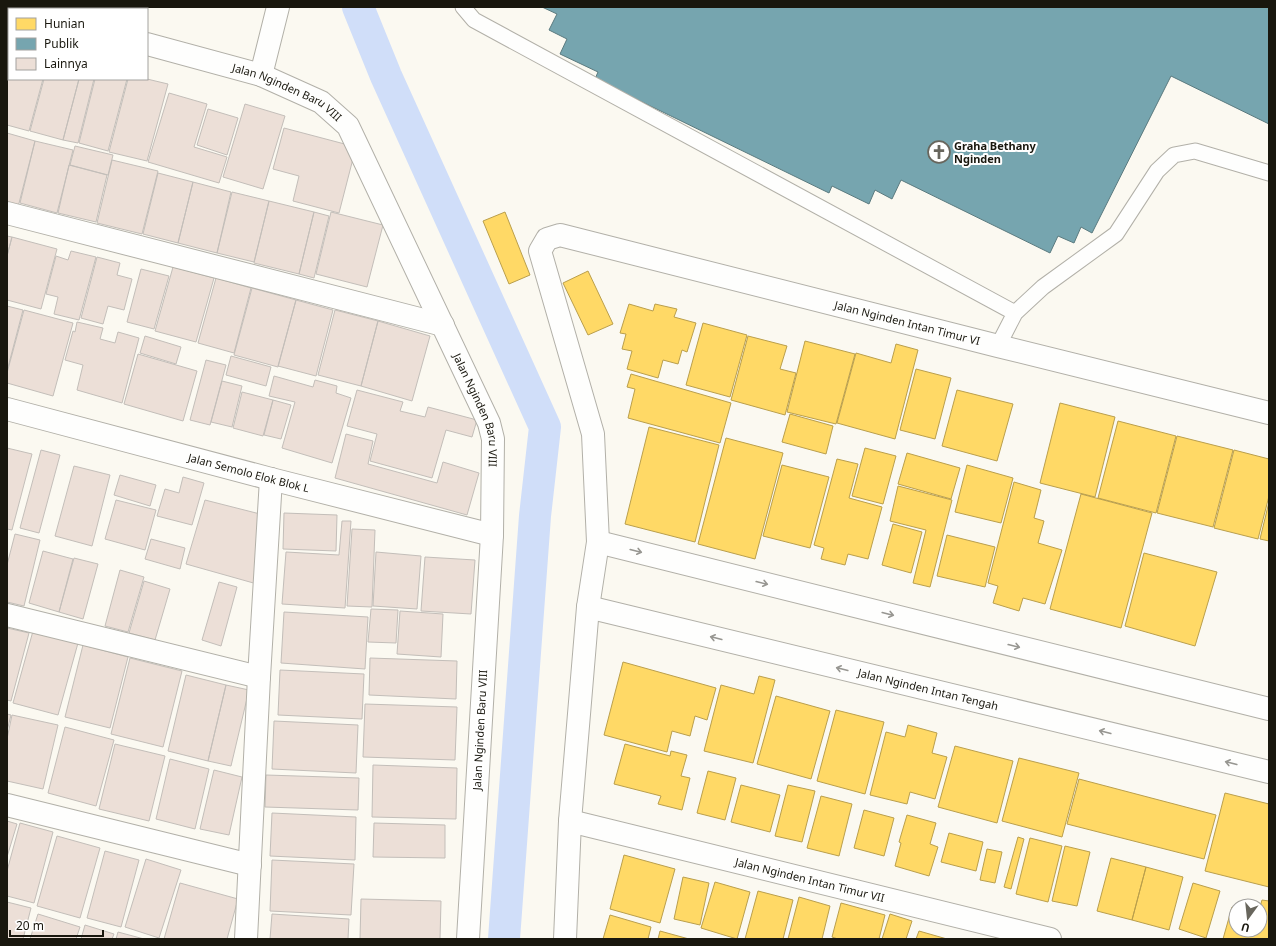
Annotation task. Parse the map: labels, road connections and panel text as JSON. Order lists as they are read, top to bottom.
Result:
{
  "streets": {
    "street": [
      "Jalan Nginden Baru VIII",
      "Jalan Nginden Intan Timur VI",
      "Jalan Semolo Elok Blok L",
      "Jalan Nginden Intan Tengah",
      "Jalan Nginden Intan Timur VII"
    ]
  },
  "crossings": [
    ["Jalan Nginden Baru VIII", "Jalan Semolo Elok Blok L"]
  ],
  "places": {
    "church": ["Graha Bethany Nginden"]
  },
  "legend": ["Hunian", "Publik", "Lainnya"],
  "scale_bar": "20 m",
  "north": "bottom"
}
